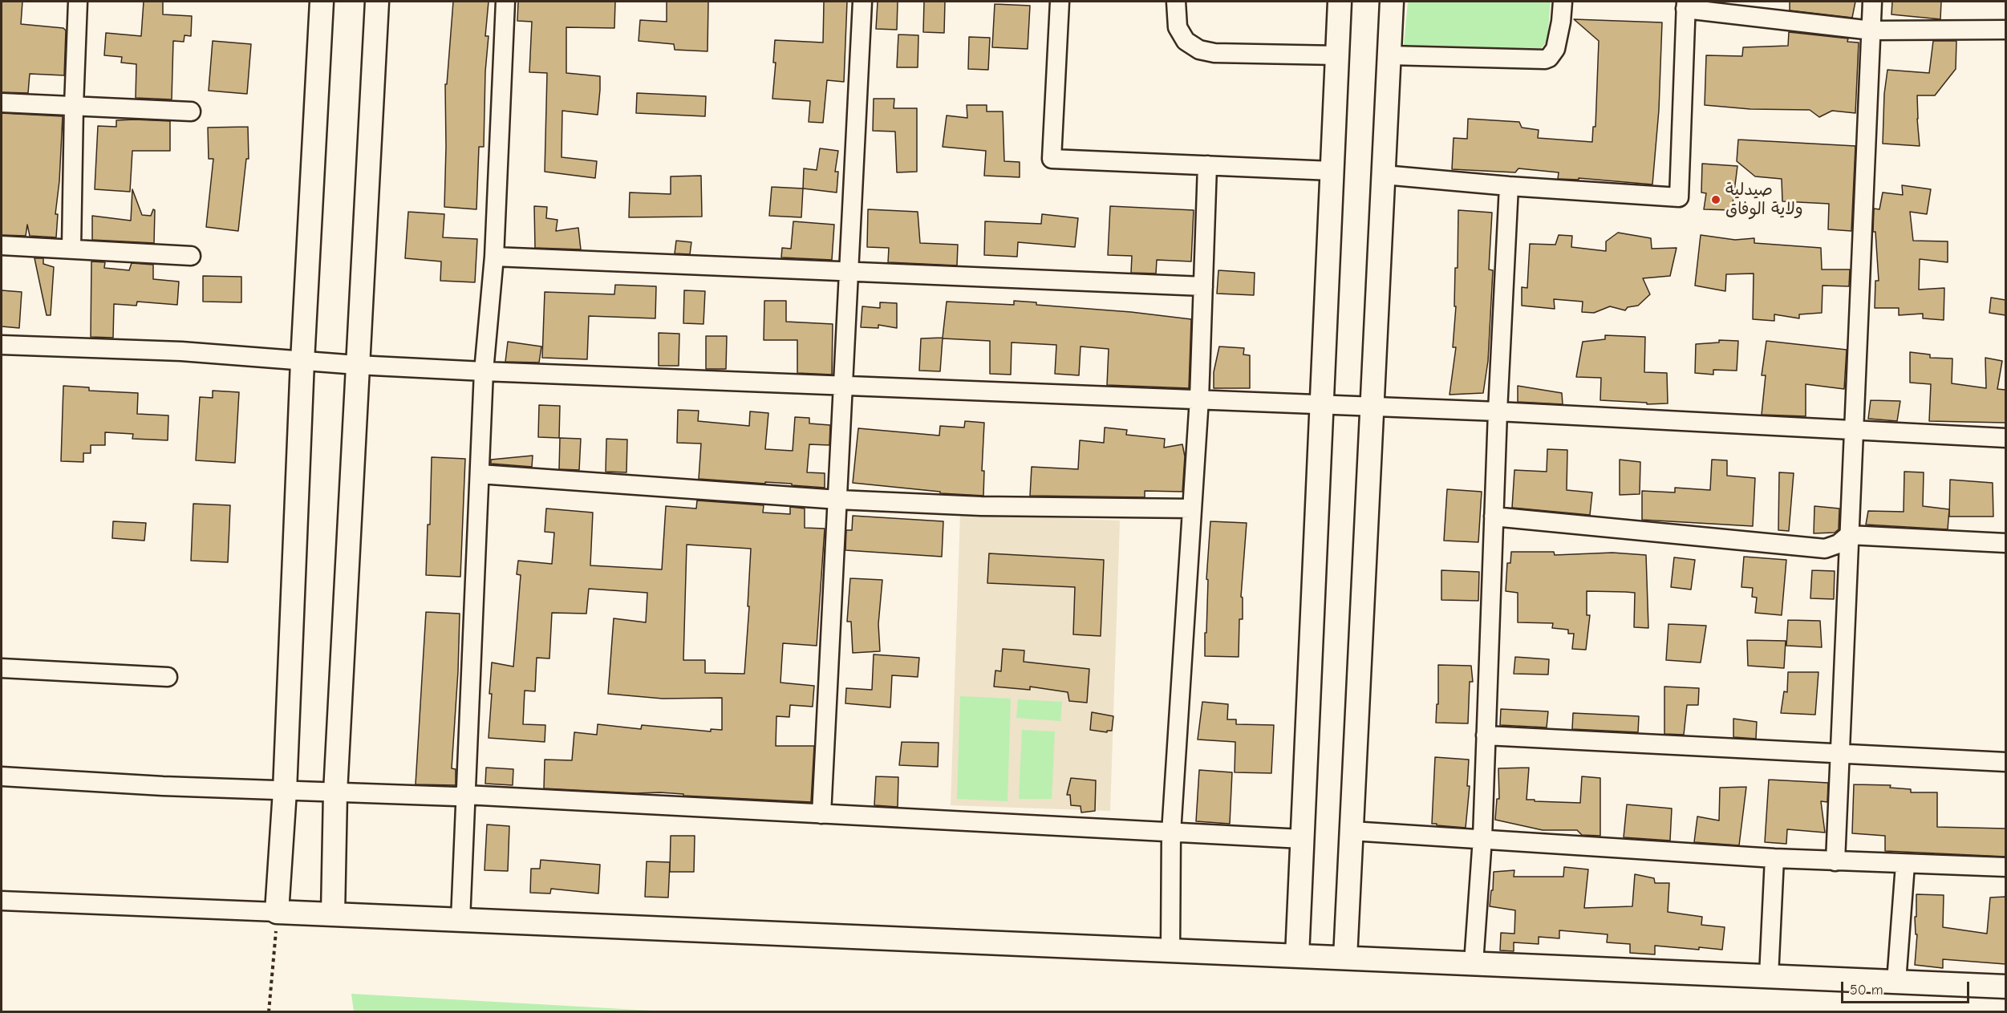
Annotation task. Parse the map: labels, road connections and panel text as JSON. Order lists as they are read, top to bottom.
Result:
{
  "places": ["صيدلية ولاية الوفاق"],
  "scale_bar": "50 m"
}
